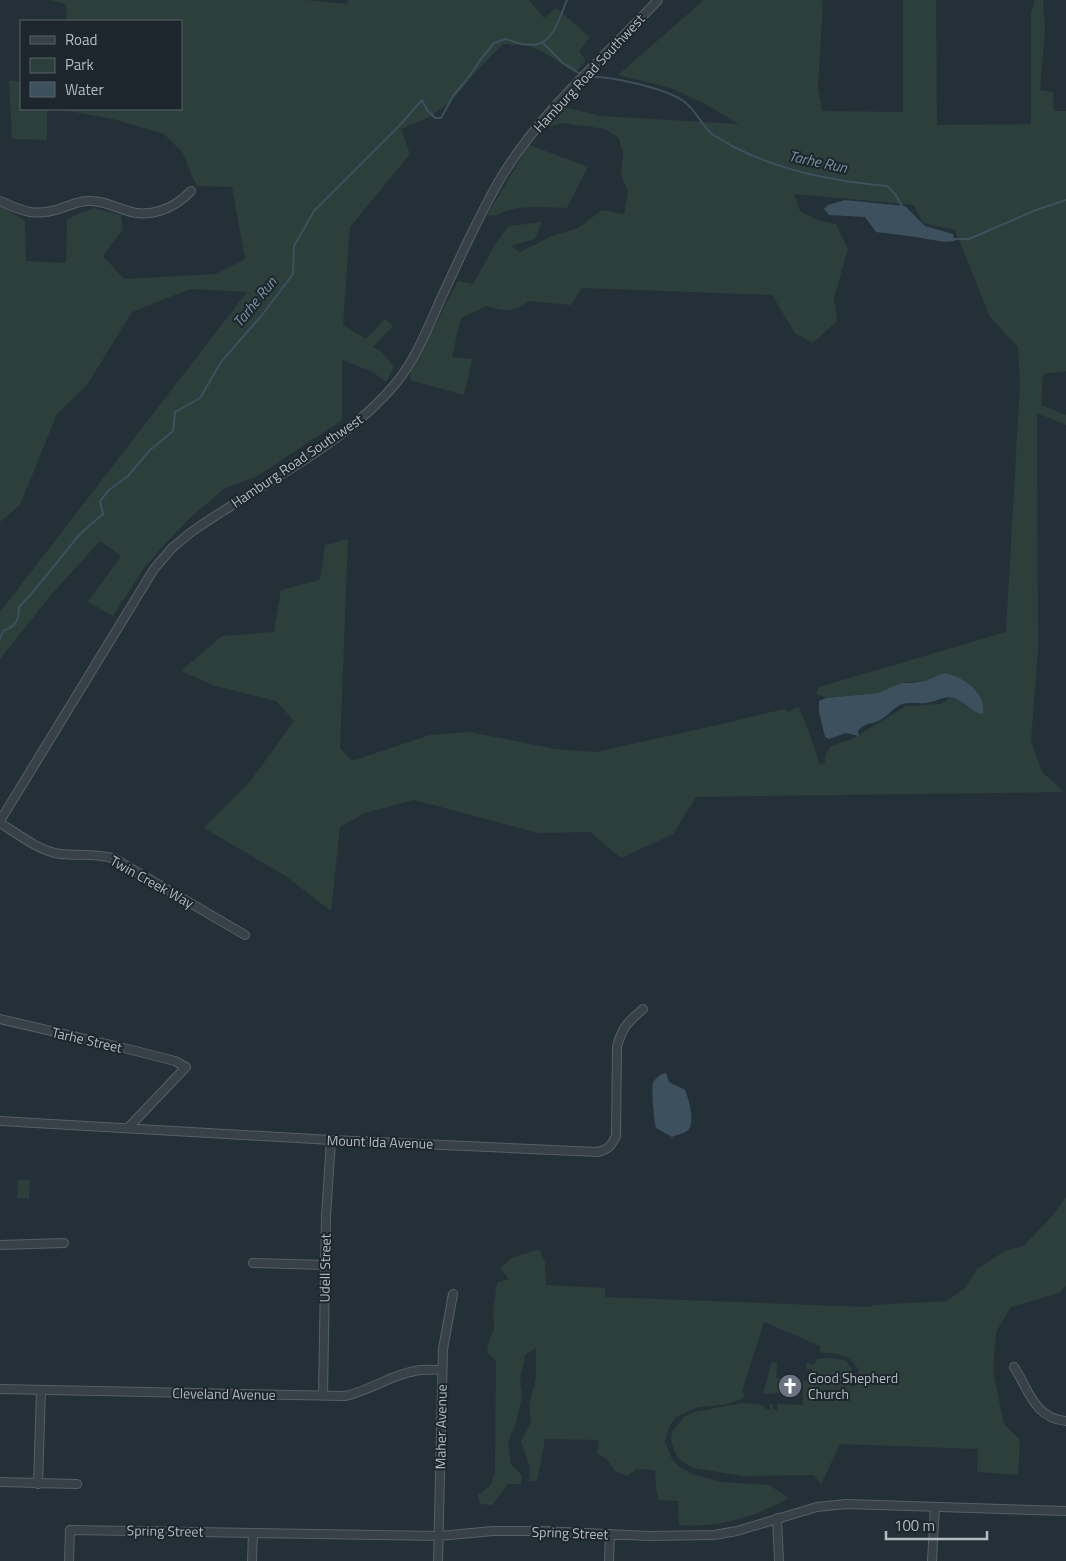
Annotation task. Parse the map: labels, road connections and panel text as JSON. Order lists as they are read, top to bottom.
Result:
{
  "streets": {
    "street": [
      "Hamburg Road Southwest",
      "Twin Creek Way",
      "Tarhe Street",
      "Mount Ida Avenue",
      "Udell Street",
      "Cleveland Avenue",
      "Maher Avenue",
      "Spring Street"
    ]
  },
  "crossings": [
    ["Hamburg Road Southwest", "Twin Creek Way"],
    ["Tarhe Street", "Mount Ida Avenue"],
    ["Mount Ida Avenue", "Udell Street"],
    ["Udell Street", "Cleveland Avenue"],
    ["Cleveland Avenue", "Maher Avenue"],
    ["Maher Avenue", "Spring Street"]
  ],
  "water": ["Tarhe Run"],
  "places": {
    "church": ["Good Shepherd Church"]
  },
  "legend": ["Road", "Park", "Water"],
  "scale_bar": "100 m"
}
